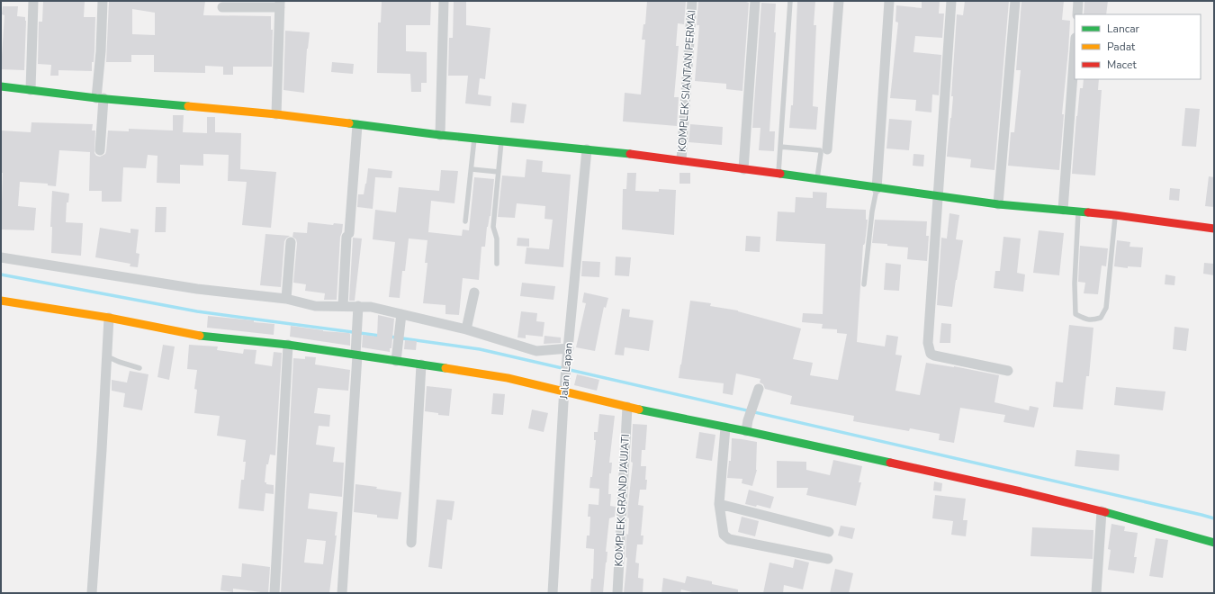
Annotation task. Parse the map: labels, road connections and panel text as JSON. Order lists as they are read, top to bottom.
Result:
{
  "streets": {
    "street": ["KOMPLEK SIANTAN PERMAI", "Jalan Lapan", "KOMPLEK GRAND JAUJATI"]
  },
  "legend": ["Lancar", "Padat", "Macet"]
}
